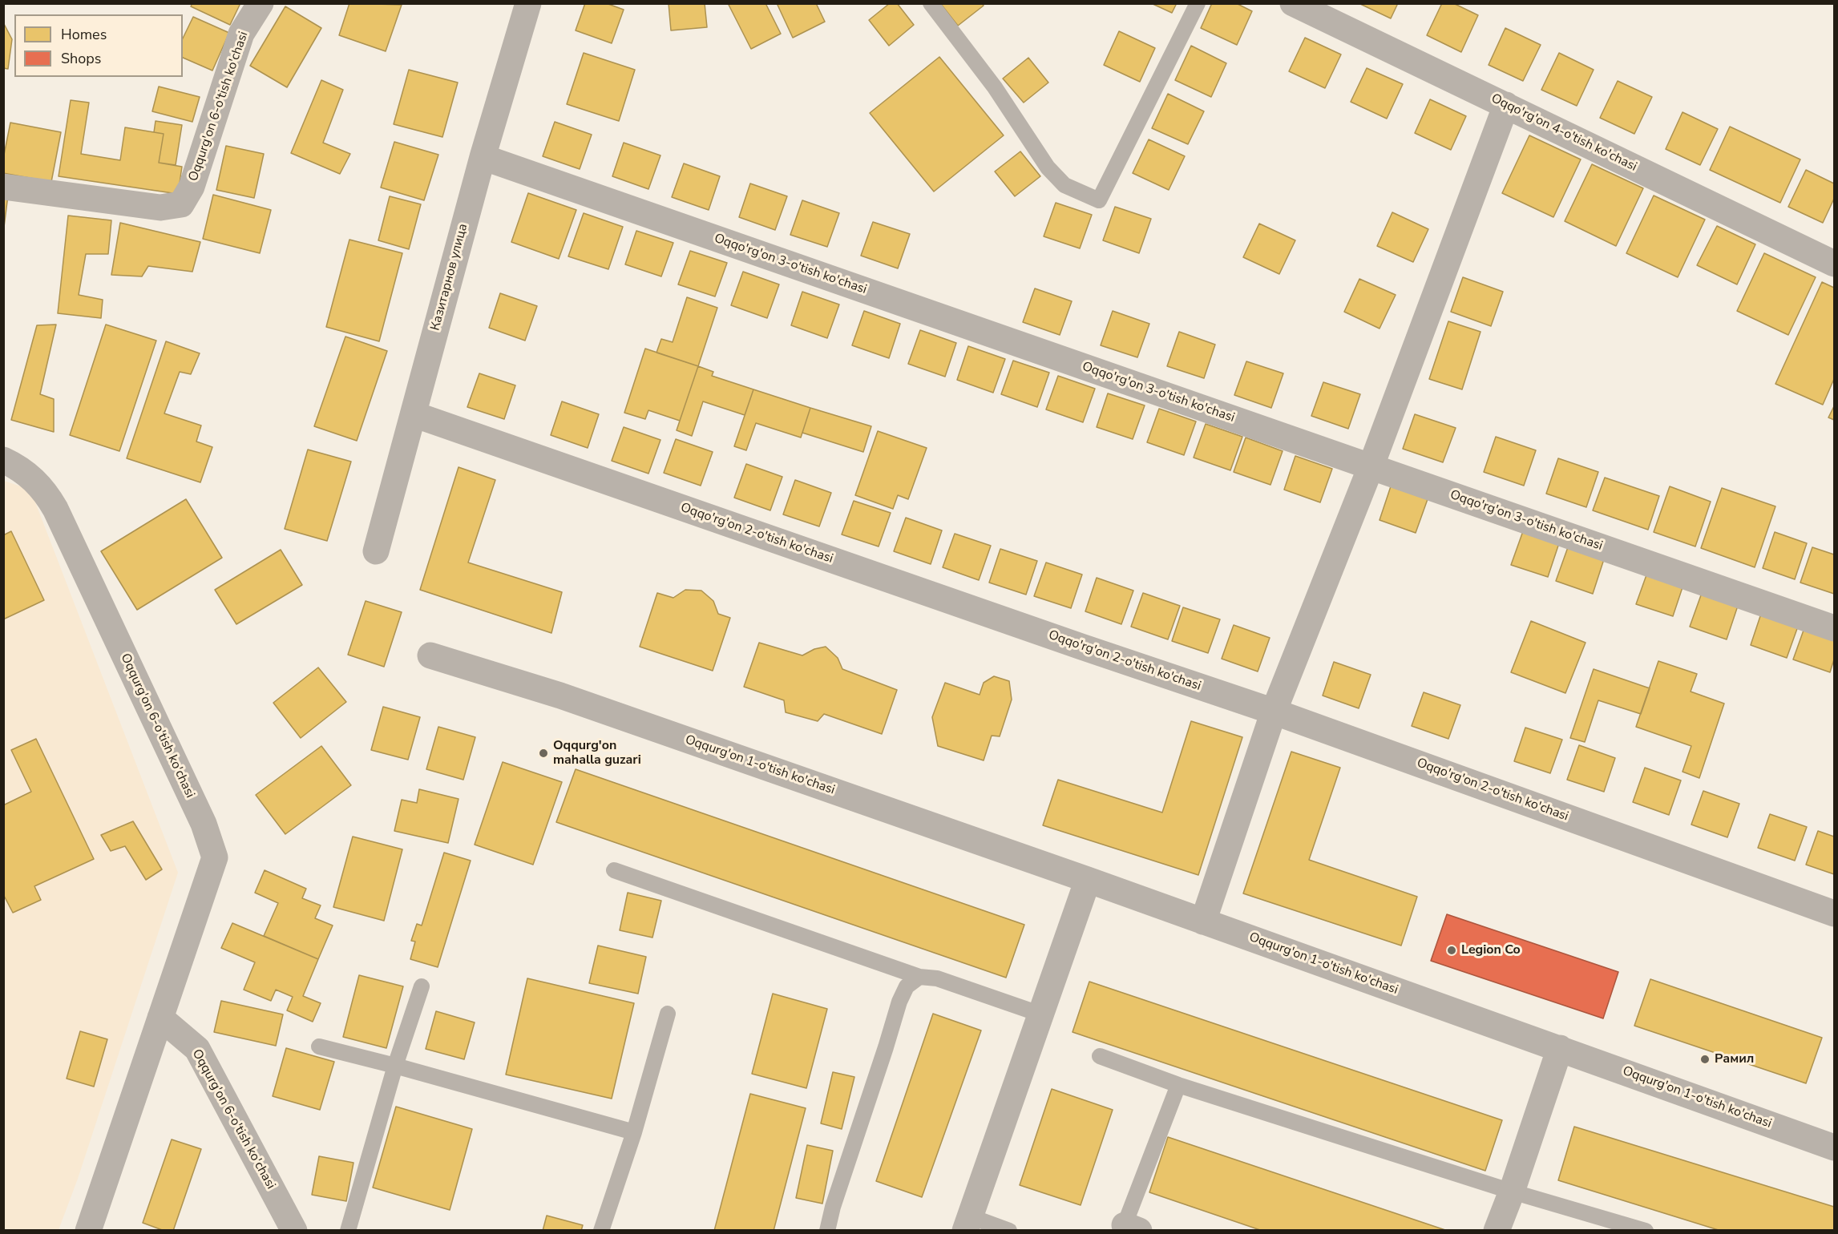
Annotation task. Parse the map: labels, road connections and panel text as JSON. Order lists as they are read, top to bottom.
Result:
{
  "streets": {
    "street": [
      "Oqqurg'on 6-o'tish ko'chasi",
      "Oqqo'rg'on 4-o'tish ko'chasi",
      "Oqqo'rg'on 3-o'tish ko'chasi",
      "Казитарнов улица",
      "Oqqo'rg'on 2-o'tish ko'chasi",
      "Oqqurg'on 1-o'tish ko'chasi"
    ]
  },
  "crossings": [
    ["Oqqo'rg'on 3-o'tish ko'chasi", "Казитарнов улица"],
    ["Казитарнов улица", "Oqqo'rg'on 2-o'tish ko'chasi"]
  ],
  "places": ["Oqqurg'on mahalla guzari", "Legion Co", "Рамил"],
  "legend": ["Homes", "Shops"]
}
